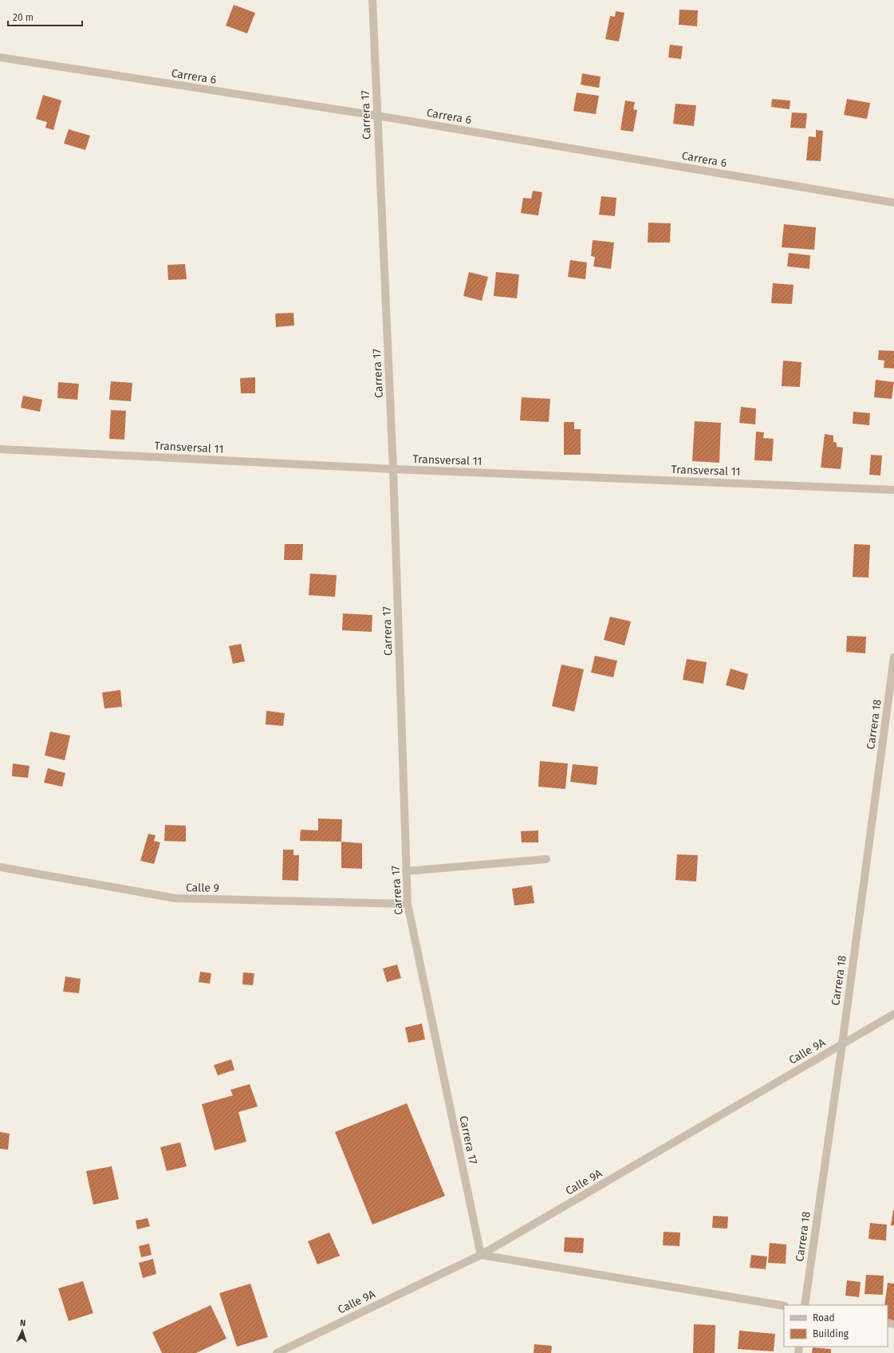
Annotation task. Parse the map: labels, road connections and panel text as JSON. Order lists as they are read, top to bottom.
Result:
{
  "streets": {
    "street": [
      "Carrera 6",
      "Carrera 17",
      "Transversal 11",
      "Carrera 18",
      "Calle 9",
      "Calle 9A"
    ]
  },
  "crossings": [
    ["Carrera 6", "Carrera 17"],
    ["Carrera 17", "Transversal 11"],
    ["Carrera 17", "Calle 9"],
    ["Carrera 17", "Calle 9A"],
    ["Carrera 18", "Calle 9A"]
  ],
  "legend": ["Road", "Building"],
  "scale_bar": "20 m",
  "north": "top"
}
